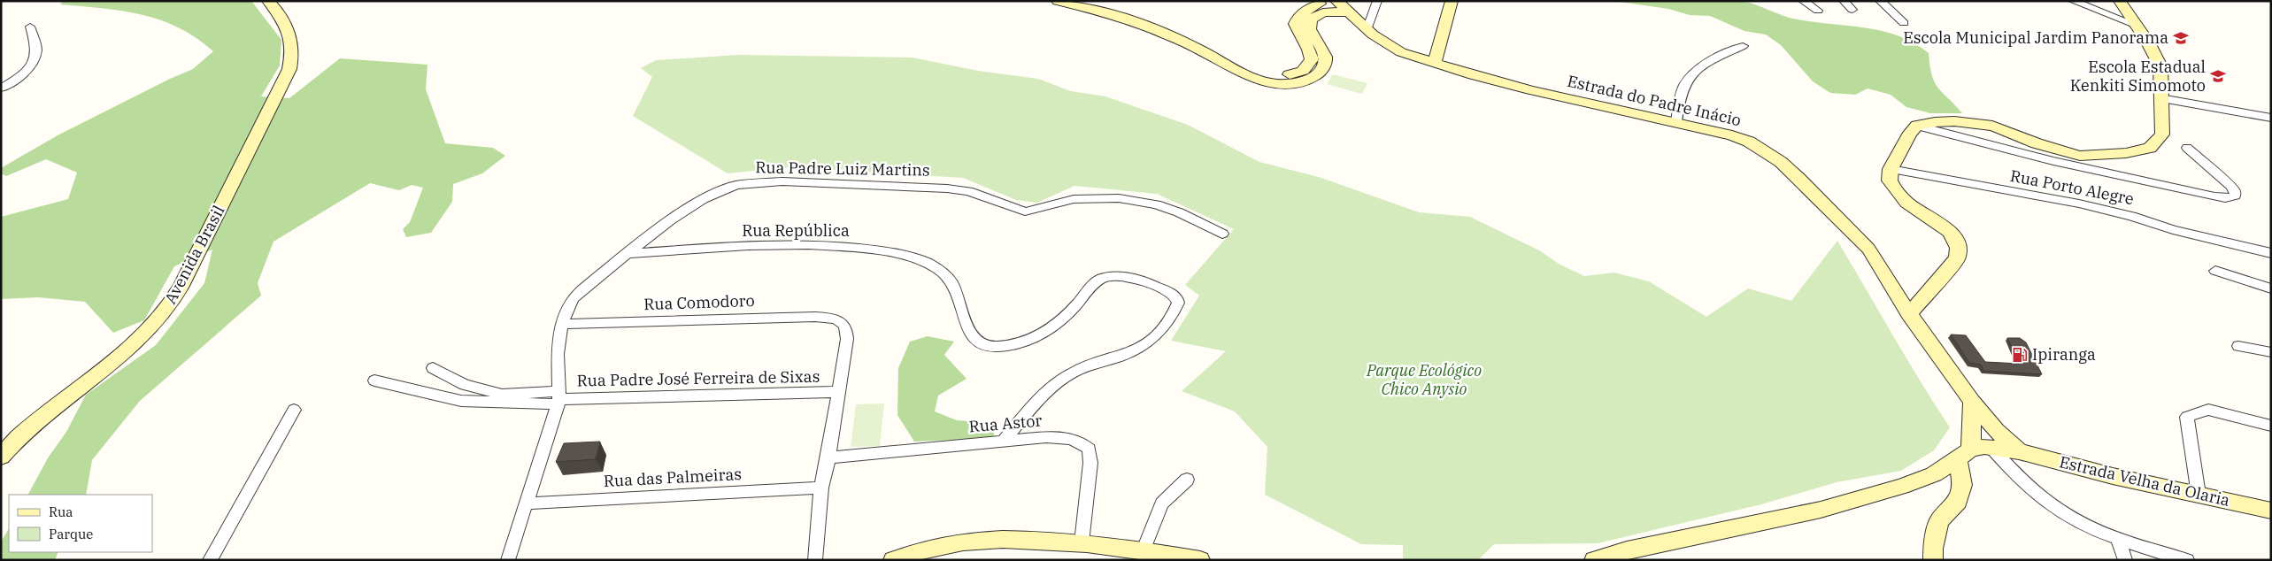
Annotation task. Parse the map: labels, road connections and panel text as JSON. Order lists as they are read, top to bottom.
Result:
{
  "streets": {
    "street": [
      "Estrada do Padre Inácio",
      "Rua Padre Luiz Martins",
      "Rua Porto Alegre",
      "Rua República",
      "Avenida Brasil",
      "Rua Comodoro",
      "Rua Padre José Ferreira de Sixas",
      "Rua Astor",
      "Rua das Palmeiras",
      "Estrada Velha da Olaria"
    ]
  },
  "crossings": [
    ["Estrada do Padre Inácio", "Estrada Velha da Olaria"],
    ["Rua Padre Luiz Martins", "Rua República"],
    ["Rua Padre Luiz Martins", "Rua Comodoro"],
    ["Rua Padre Luiz Martins", "Rua Padre José Ferreira de Sixas"],
    ["Rua Padre Luiz Martins", "Rua das Palmeiras"],
    ["Rua República", "Rua Astor"],
    ["Rua Comodoro", "Rua Padre José Ferreira de Sixas"]
  ],
  "parks": ["Parque Ecológico Chico Anysio"],
  "places": {
    "school or university": ["Escola Municipal Jardim Panorama", "Escola Estadual Kenkiti Simomoto"],
    "fuel station": ["Ipiranga"]
  },
  "legend": ["Rua", "Parque"]
}
